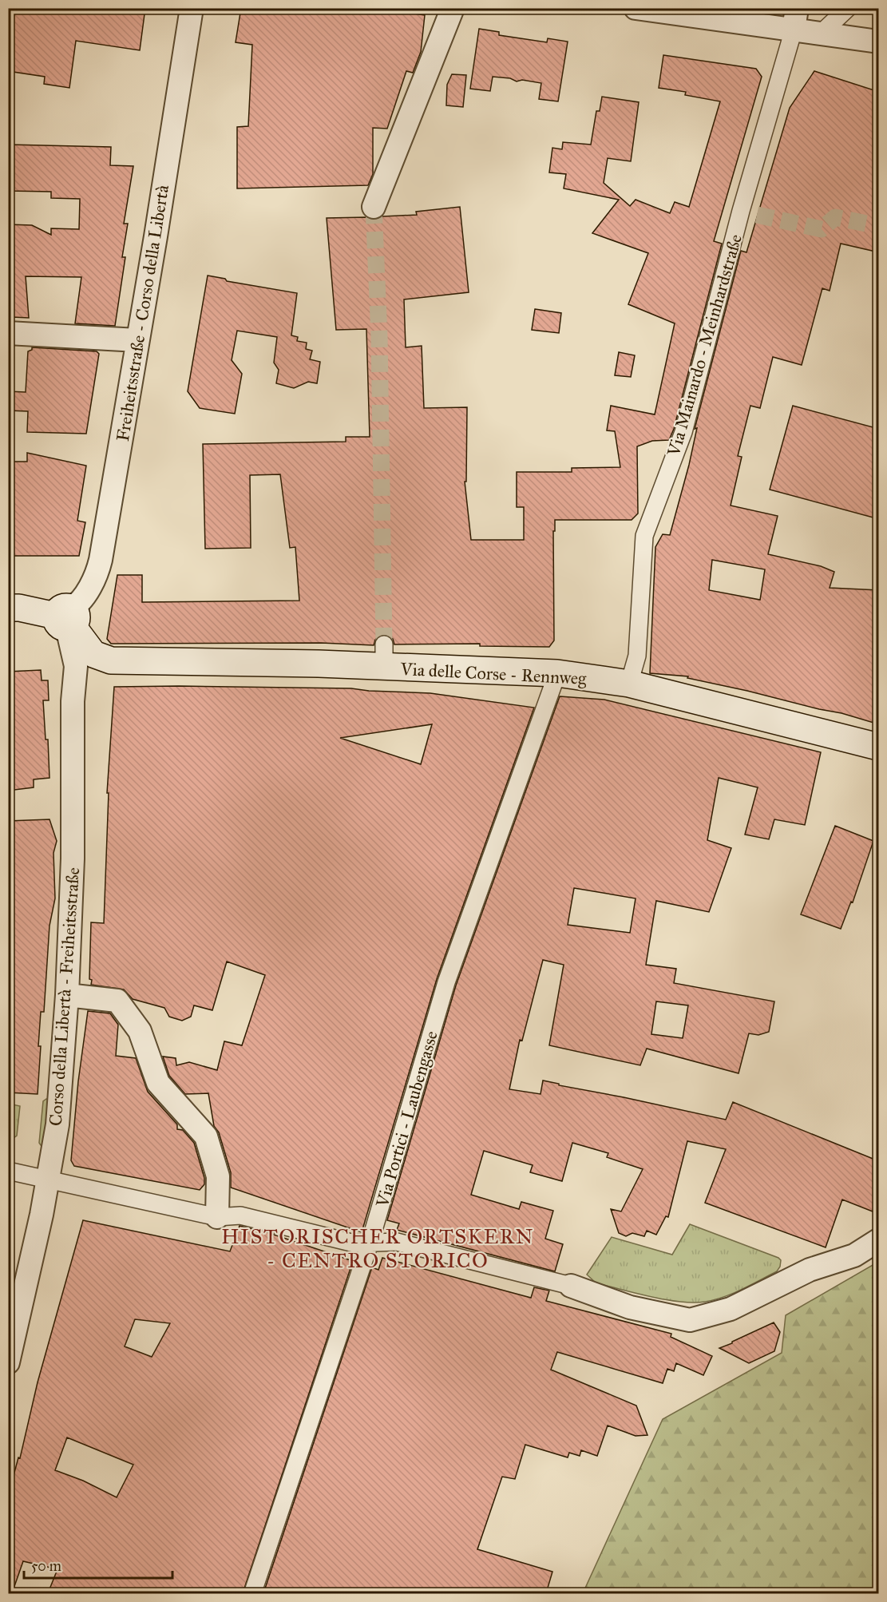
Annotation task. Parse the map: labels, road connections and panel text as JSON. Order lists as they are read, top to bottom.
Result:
{
  "streets": {
    "main road": ["Via delle Corse - Rennweg"],
    "street": [
      "Freiheitsstraße - Corso della Libertà",
      "Via Mainardo - Meinhardstraße",
      "Corso della Libertà - Freiheitsstraße",
      "Via Portici - Laubengasse"
    ]
  },
  "crossings": [
    ["Freiheitsstraße - Corso della Libertà", "Via delle Corse - Rennweg"],
    ["Freiheitsstraße - Corso della Libertà", "Corso della Libertà - Freiheitsstraße"],
    ["Via Mainardo - Meinhardstraße", "Via delle Corse - Rennweg"],
    ["Via delle Corse - Rennweg", "Corso della Libertà - Freiheitsstraße"],
    ["Via delle Corse - Rennweg", "Via Portici - Laubengasse"]
  ],
  "districts": ["HISTORISCHER ORTSKERN - CENTRO STORICO"],
  "scale_bar": "50 m"
}
